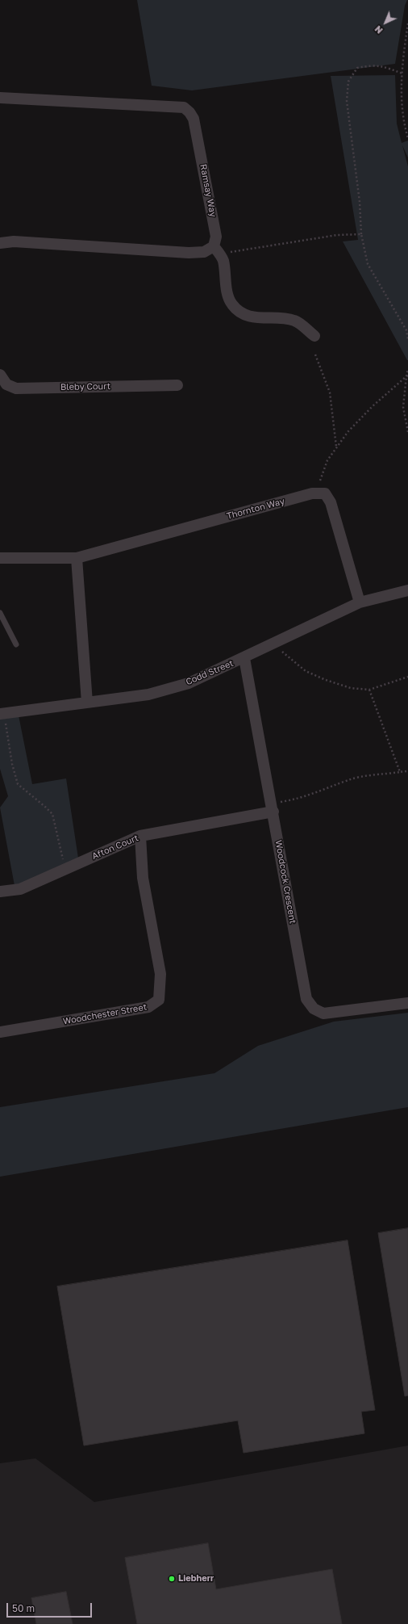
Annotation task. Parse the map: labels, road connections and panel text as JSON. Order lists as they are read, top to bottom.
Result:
{
  "streets": {
    "street": [
      "Ramsay Way",
      "Bleby Court",
      "Thornton Way",
      "Codd Street",
      "Afton Court",
      "Woodcock Crescent",
      "Woodchester Street"
    ]
  },
  "crossings": [
    ["Thornton Way", "Codd Street"],
    ["Codd Street", "Woodcock Crescent"],
    ["Afton Court", "Woodcock Crescent"],
    ["Afton Court", "Woodchester Street"]
  ],
  "places": ["Liebherr"],
  "scale_bar": "50 m",
  "north": "bottom left"
}
